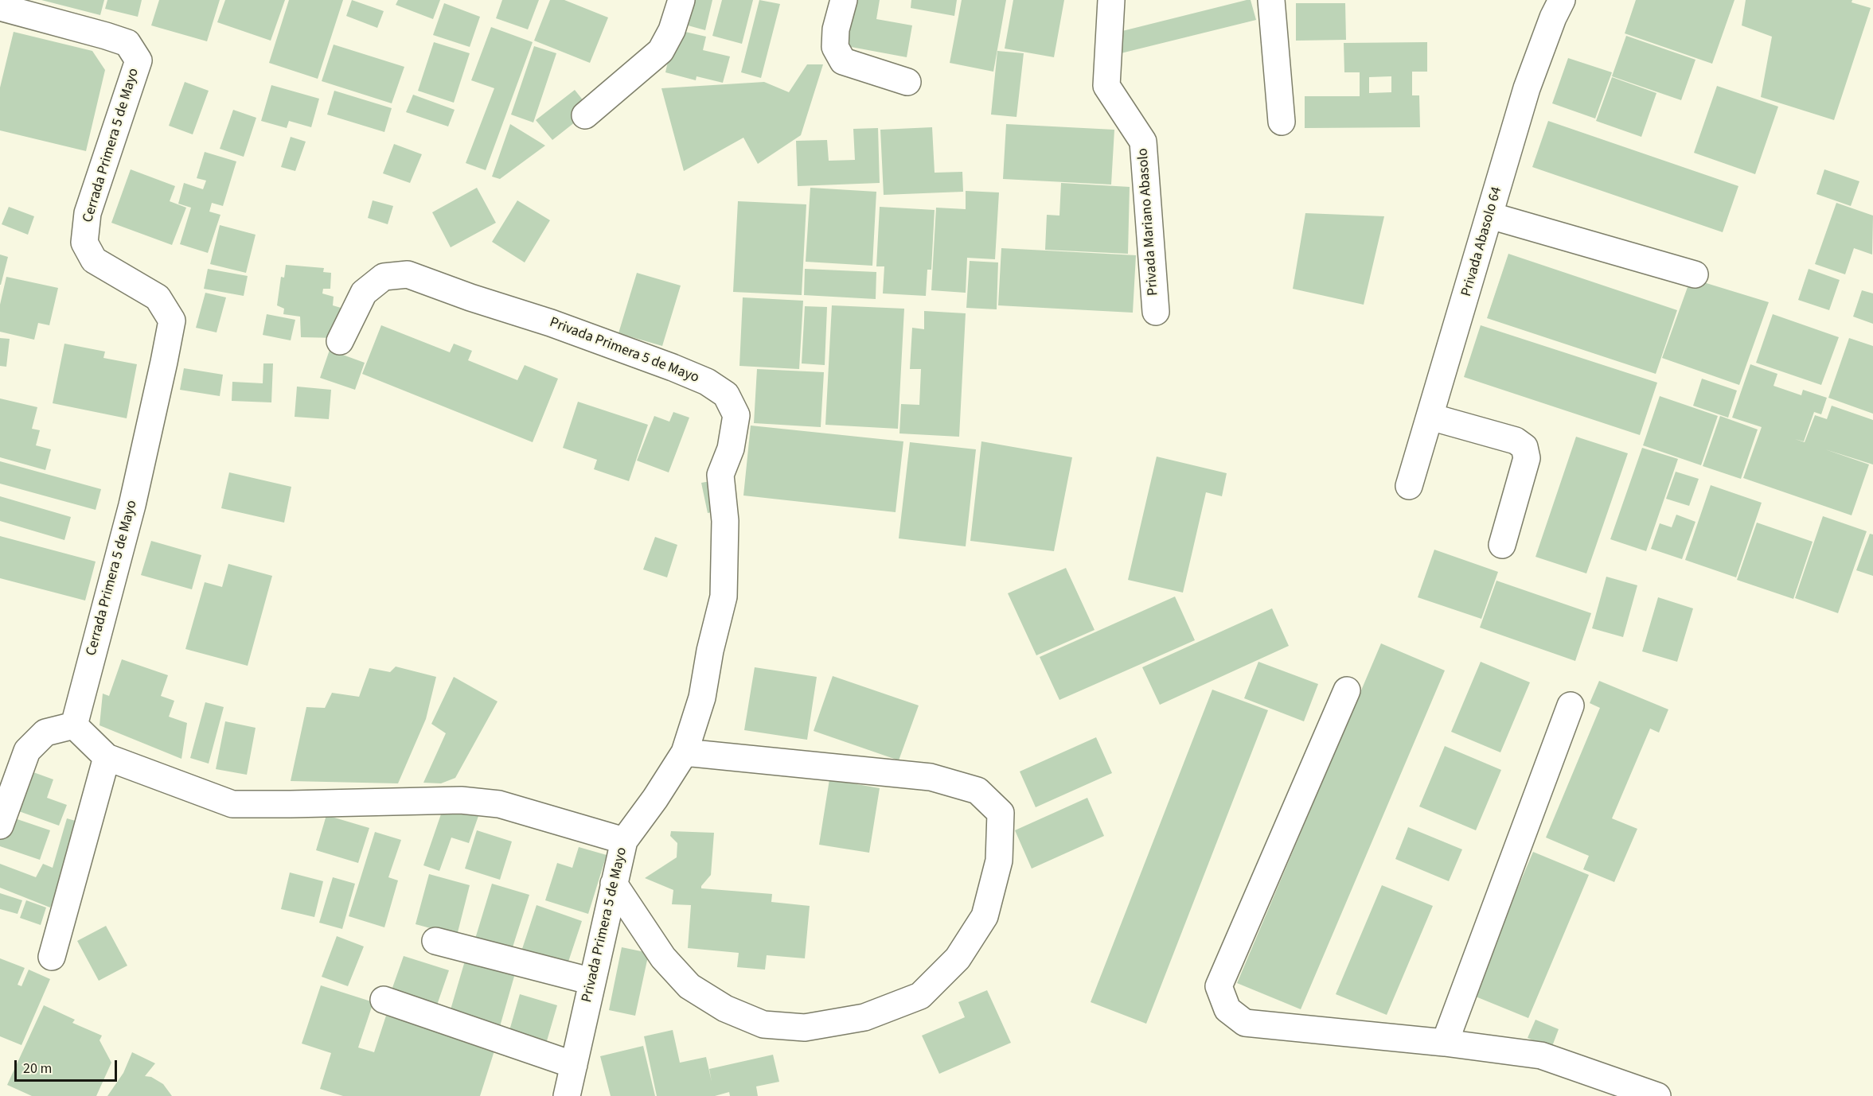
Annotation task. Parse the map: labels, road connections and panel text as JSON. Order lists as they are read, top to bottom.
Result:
{
  "streets": {
    "street": [
      "Cerrada Primera 5 de Mayo",
      "Privada Mariano Abasolo",
      "Privada Abasolo 64",
      "Privada Primera 5 de Mayo"
    ]
  },
  "scale_bar": "20 m"
}
